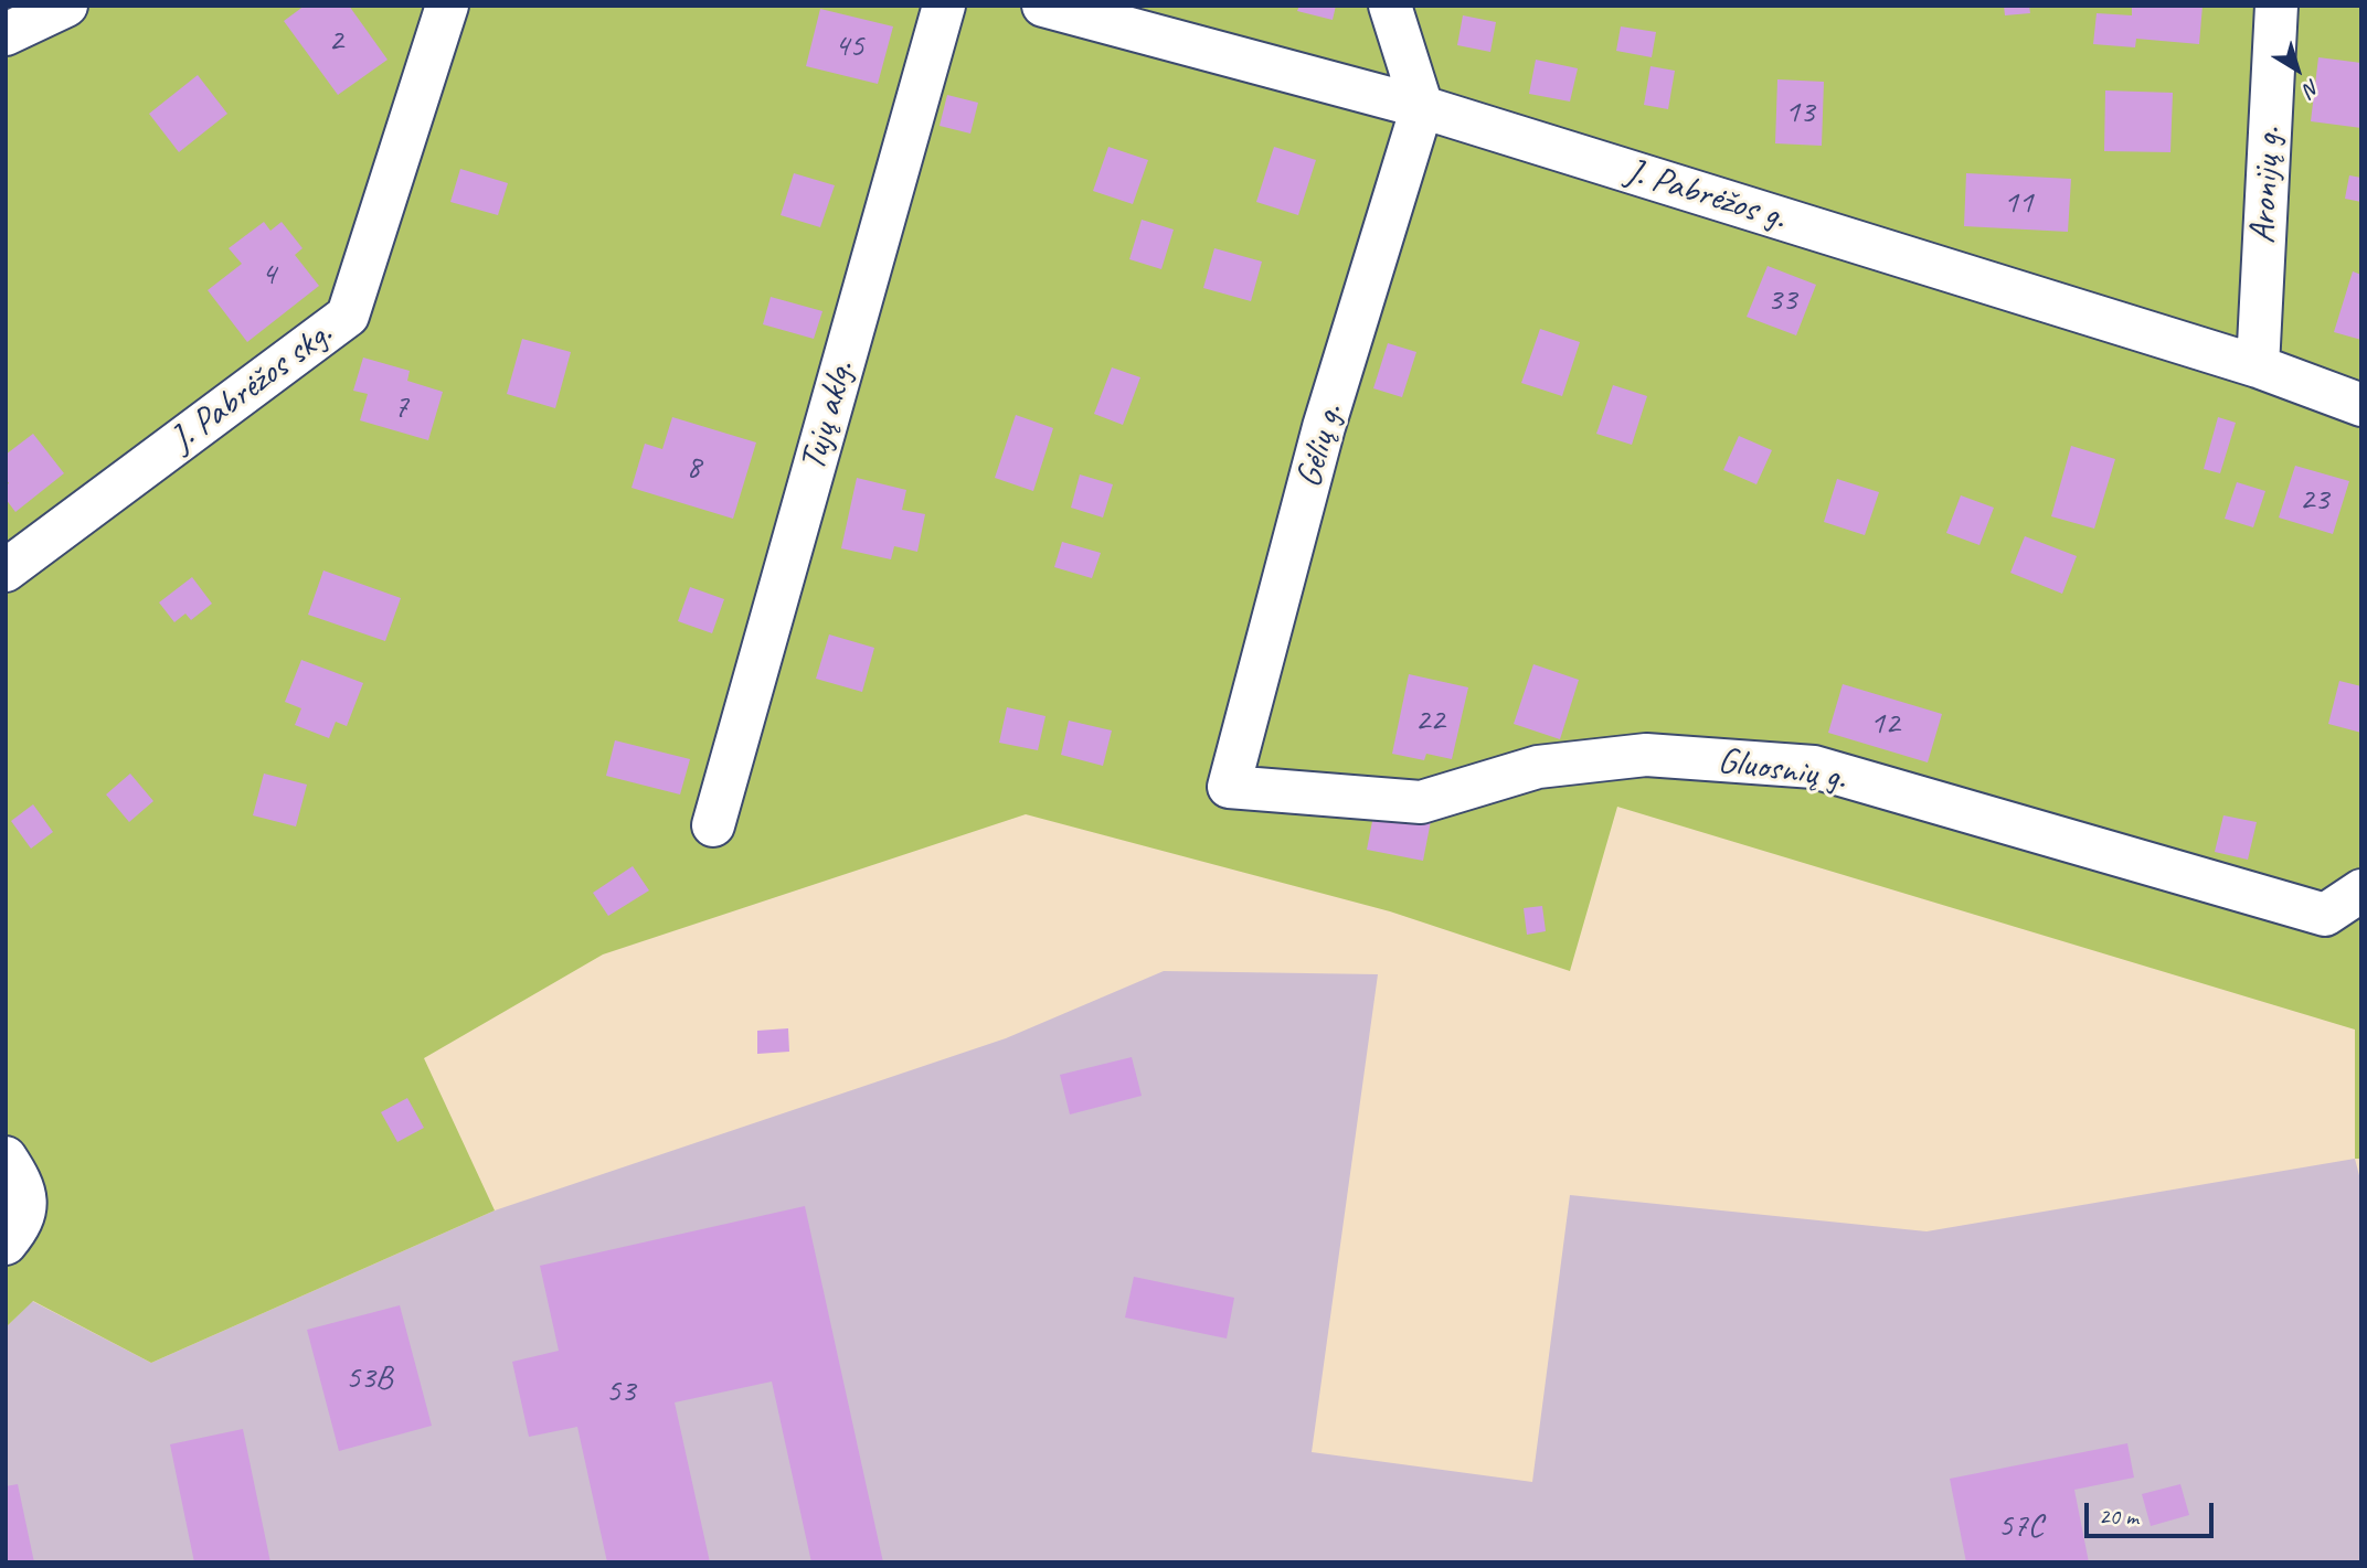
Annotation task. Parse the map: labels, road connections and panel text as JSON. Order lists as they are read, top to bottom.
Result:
{
  "streets": {
    "street": [
      "Aronijų g.",
      "J. Pabrėžos g.",
      "J. Pabrėžos skg.",
      "Tujų aklg.",
      "Gėlių g.",
      "Gluosnių g."
    ]
  },
  "crossings": [
    ["Aronijų g.", "J. Pabrėžos g."],
    ["J. Pabrėžos g.", "Gėlių g."],
    ["Gėlių g.", "Gluosnių g."]
  ],
  "house_numbers": [
    "2",
    "45",
    "13",
    "11",
    "4",
    "33",
    "7",
    "8",
    "23",
    "22",
    "12",
    "53B",
    "53",
    "57C"
  ],
  "scale_bar": "20 m",
  "north": "bottom right"
}
